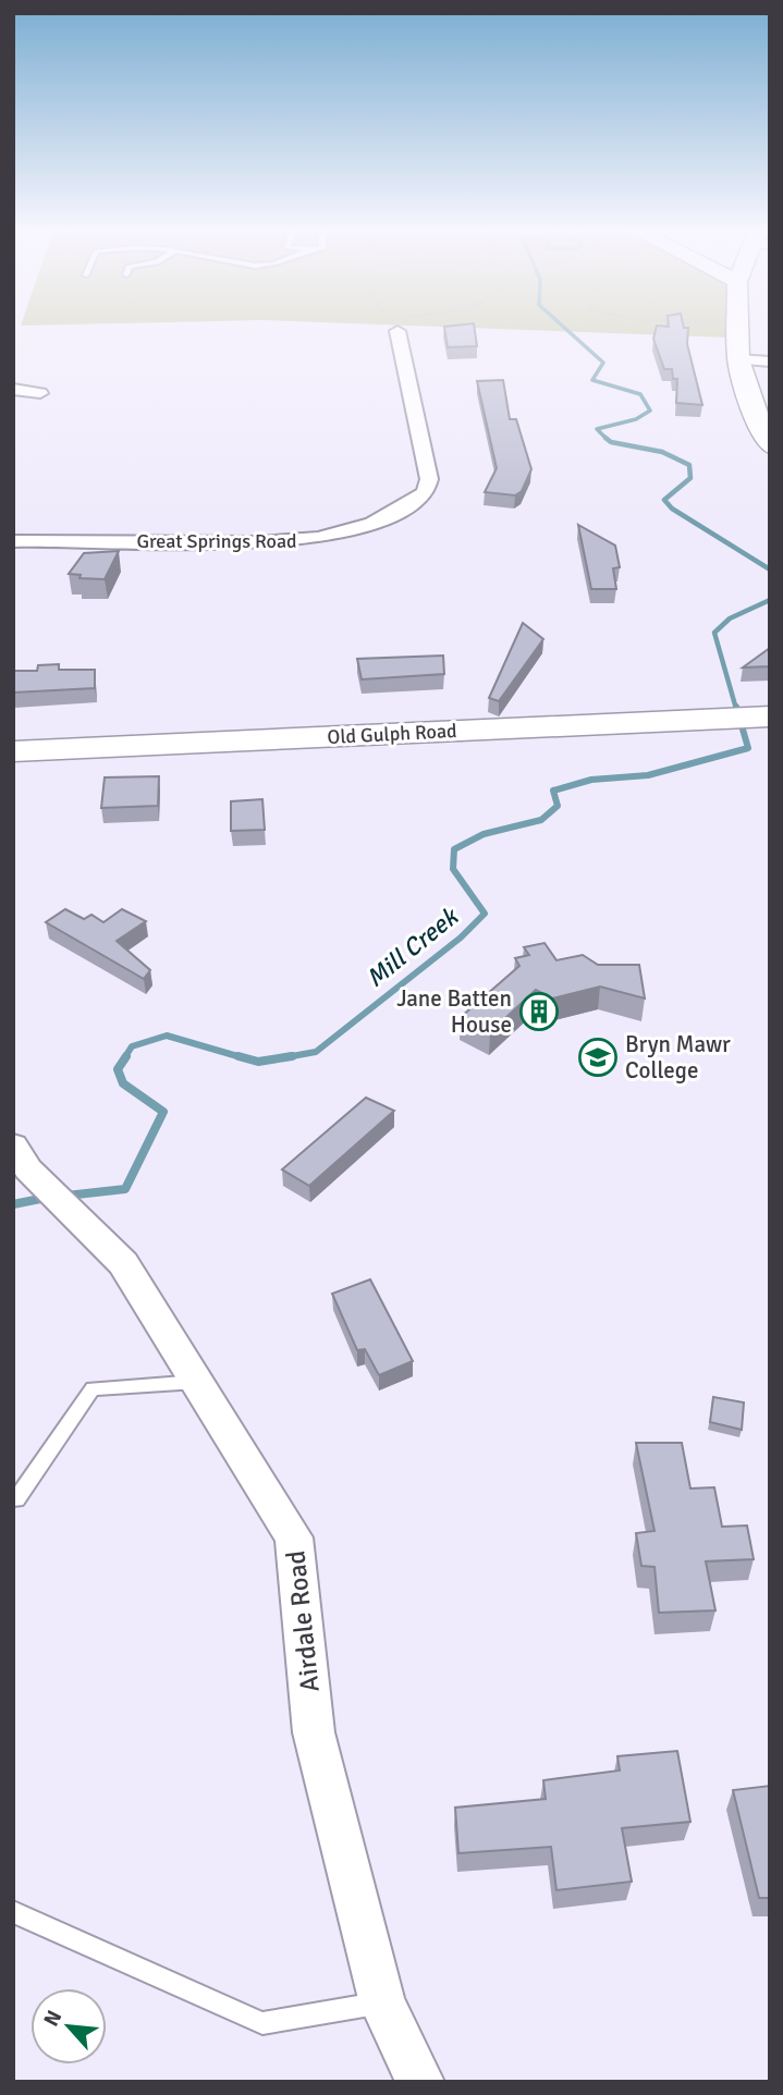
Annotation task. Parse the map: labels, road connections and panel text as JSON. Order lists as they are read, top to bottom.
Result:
{
  "streets": {
    "street": ["Great Springs Road", "Old Gulph Road", "Airdale Road"]
  },
  "water": ["Mill Creek"],
  "places": {
    "building": ["Jane Batten House"],
    "school or university": ["Bryn Mawr College"]
  },
  "north": "top left"
}
